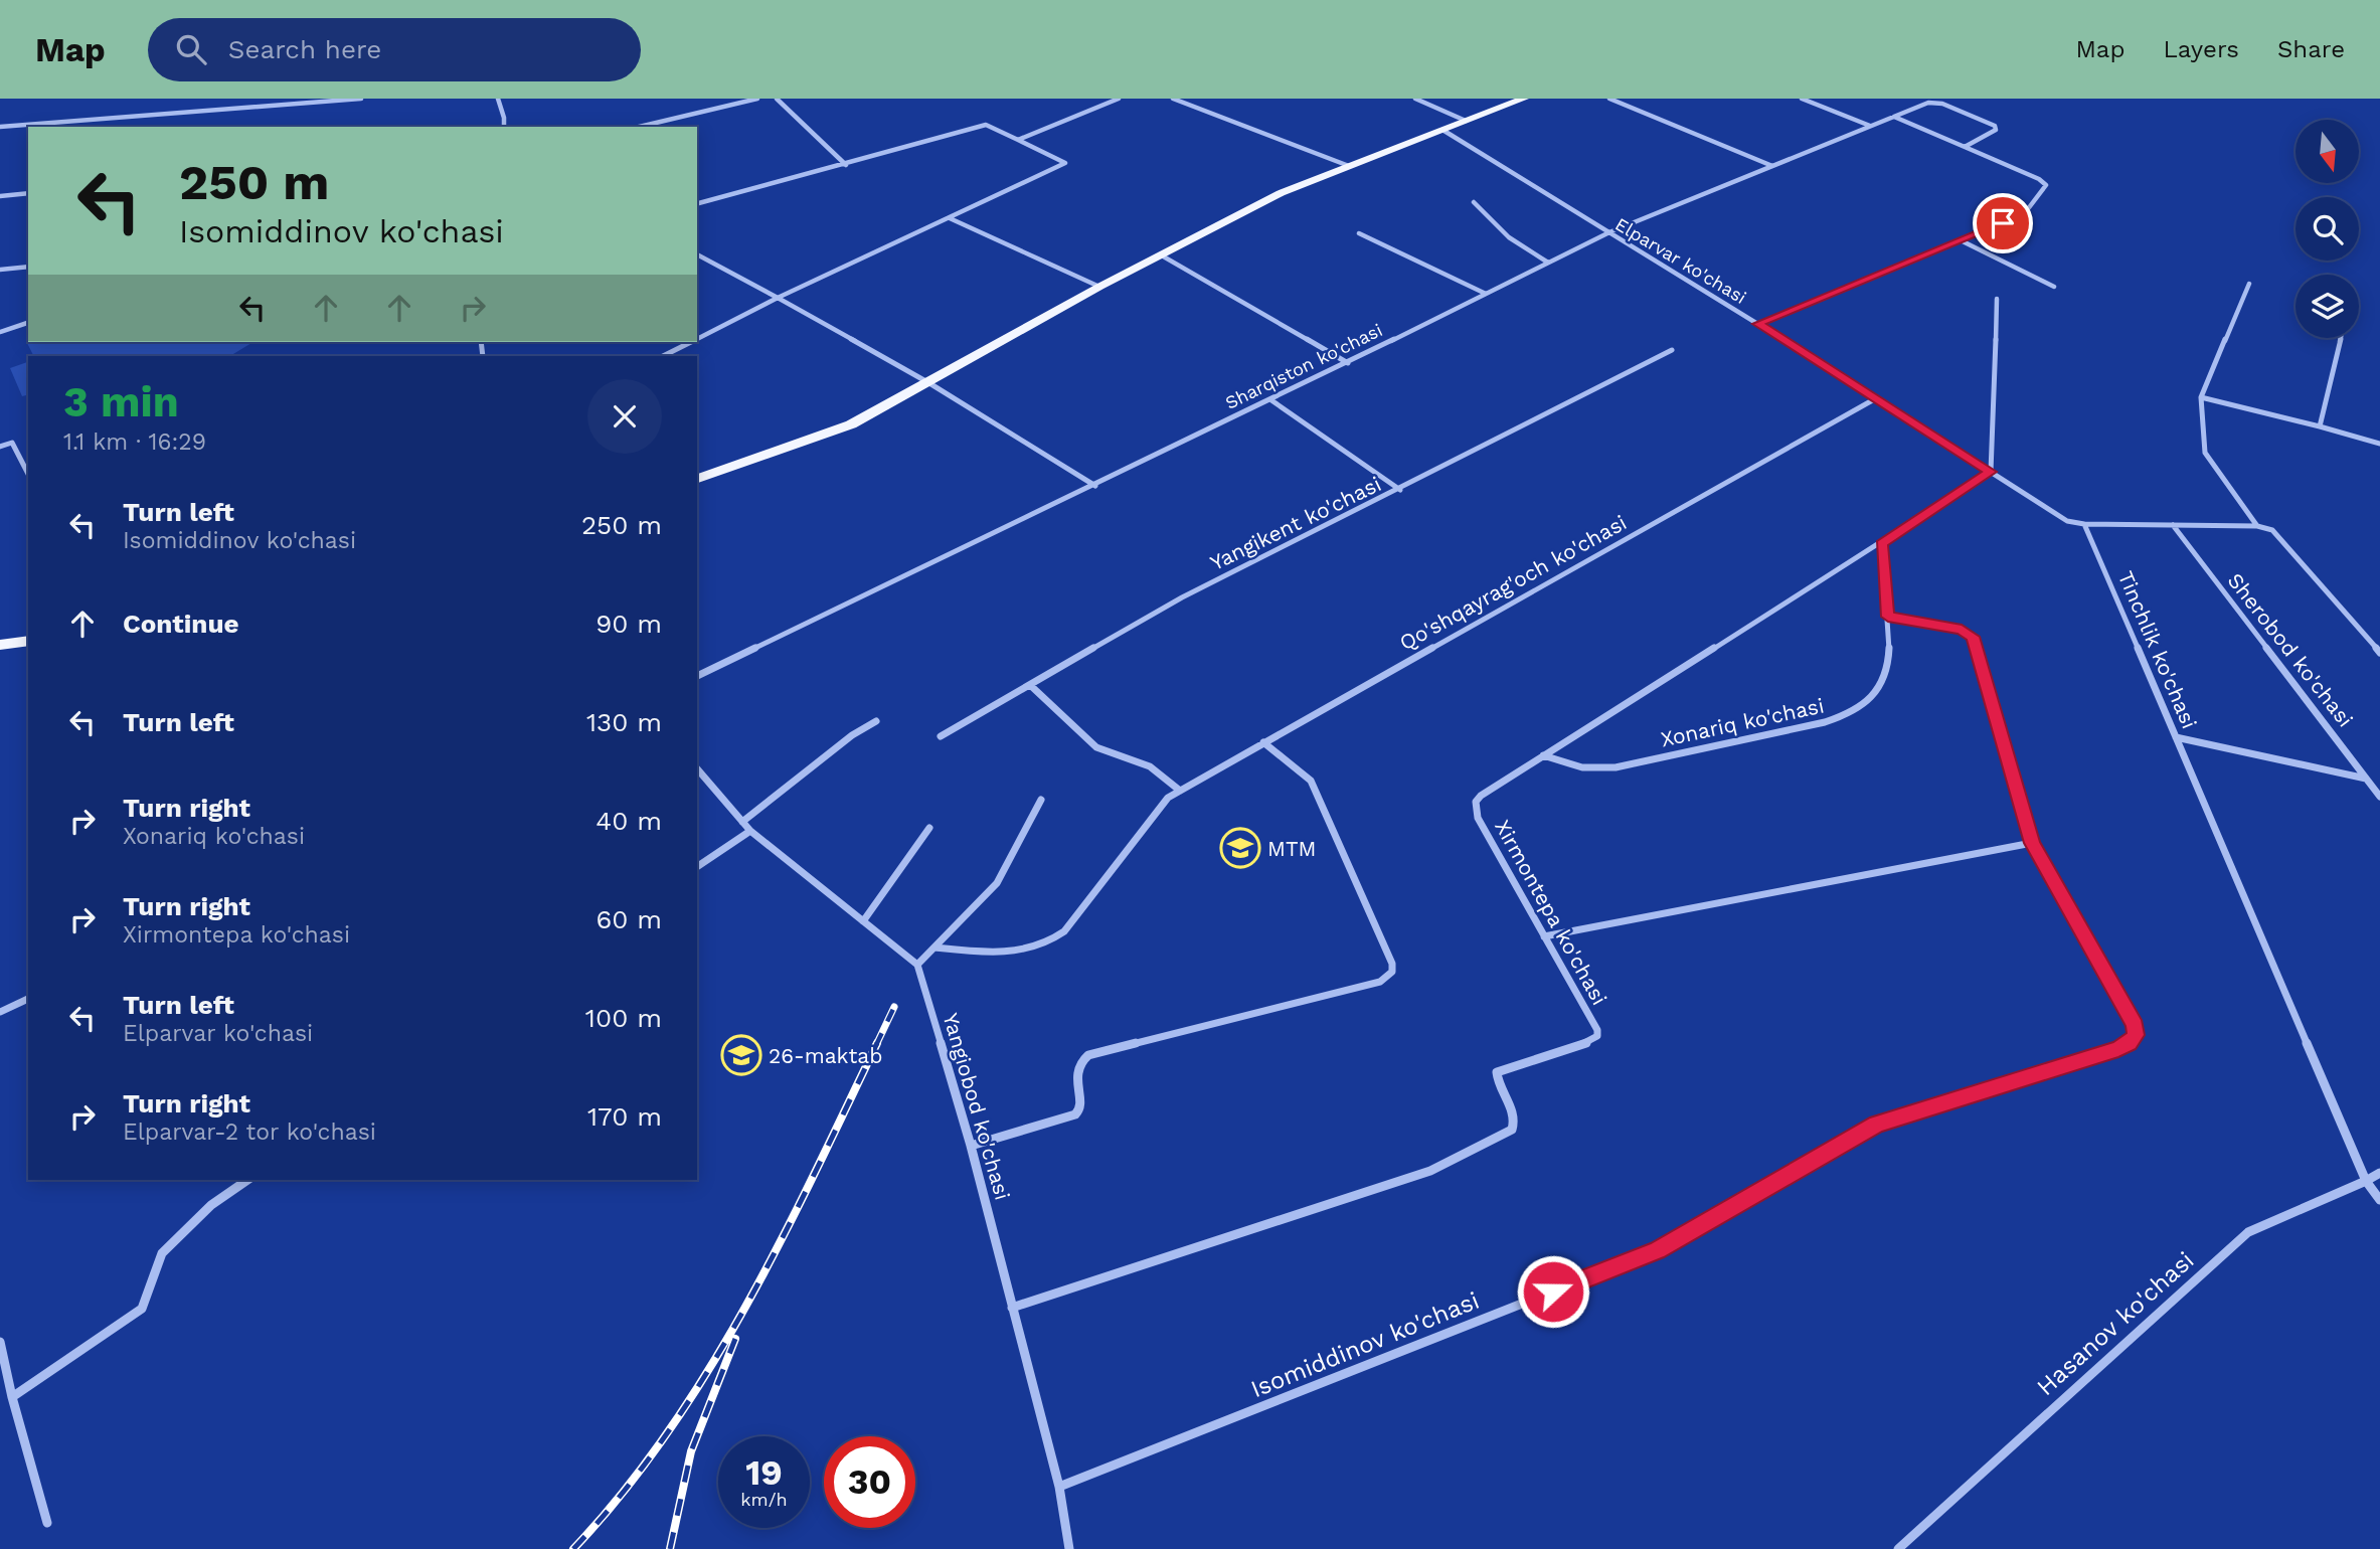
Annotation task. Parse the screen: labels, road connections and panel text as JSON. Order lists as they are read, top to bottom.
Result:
{
  "streets": {
    "street": [
      "Elparvar ko'chasi",
      "Sharqiston ko'chasi",
      "Yangikent ko'chasi",
      "Qo'shqayrag'och ko'chasi",
      "Tinchlik ko'chasi",
      "Sherobod ko'chasi",
      "Xonariq ko'chasi",
      "Xirmontepa ko'chasi",
      "Yangiobod ko'chasi",
      "Hasanov ko'chasi",
      "Isomiddinov ko'chasi"
    ]
  },
  "crossings": [
    ["Elparvar ko'chasi", "Sharqiston ko'chasi"],
    ["Elparvar ko'chasi", "Qo'shqayrag'och ko'chasi"],
    ["Elparvar ko'chasi", "Tinchlik ko'chasi"],
    ["Elparvar ko'chasi", "Xirmontepa ko'chasi"],
    ["Tinchlik ko'chasi", "Hasanov ko'chasi"],
    ["Xonariq ko'chasi", "Xirmontepa ko'chasi"],
    ["Xirmontepa ko'chasi", "Yangiobod ko'chasi"],
    ["Yangiobod ko'chasi", "Isomiddinov ko'chasi"]
  ],
  "places": {
    "school or university": ["MTM", "26-maktab"]
  },
  "north": "bottom",
  "page": {
    "header": "Map",
    "search": "Search here",
    "nav": ["Map", "Layers", "Share"],
    "turn": ["250 m", "Isomiddinov ko'chasi"],
    "heading": ["3 min", "1.1 km · 16:29"],
    "list": [
      {
        "name": "Turn left",
        "note": "Isomiddinov ko'chasi",
        "value": "250 m"
      },
      {
        "name": "Continue",
        "value": "90 m"
      },
      {
        "name": "Turn left",
        "value": "130 m"
      },
      {
        "name": "Turn right",
        "note": "Xonariq ko'chasi",
        "value": "40 m"
      },
      {
        "name": "Turn right",
        "note": "Xirmontepa ko'chasi",
        "value": "60 m"
      },
      {
        "name": "Turn left",
        "note": "Elparvar ko'chasi",
        "value": "100 m"
      },
      {
        "name": "Turn right",
        "note": "Elparvar-2 tor ko'chasi",
        "value": "170 m"
      }
    ],
    "speed": "19 km/h",
    "limit": "30"
  }
}
